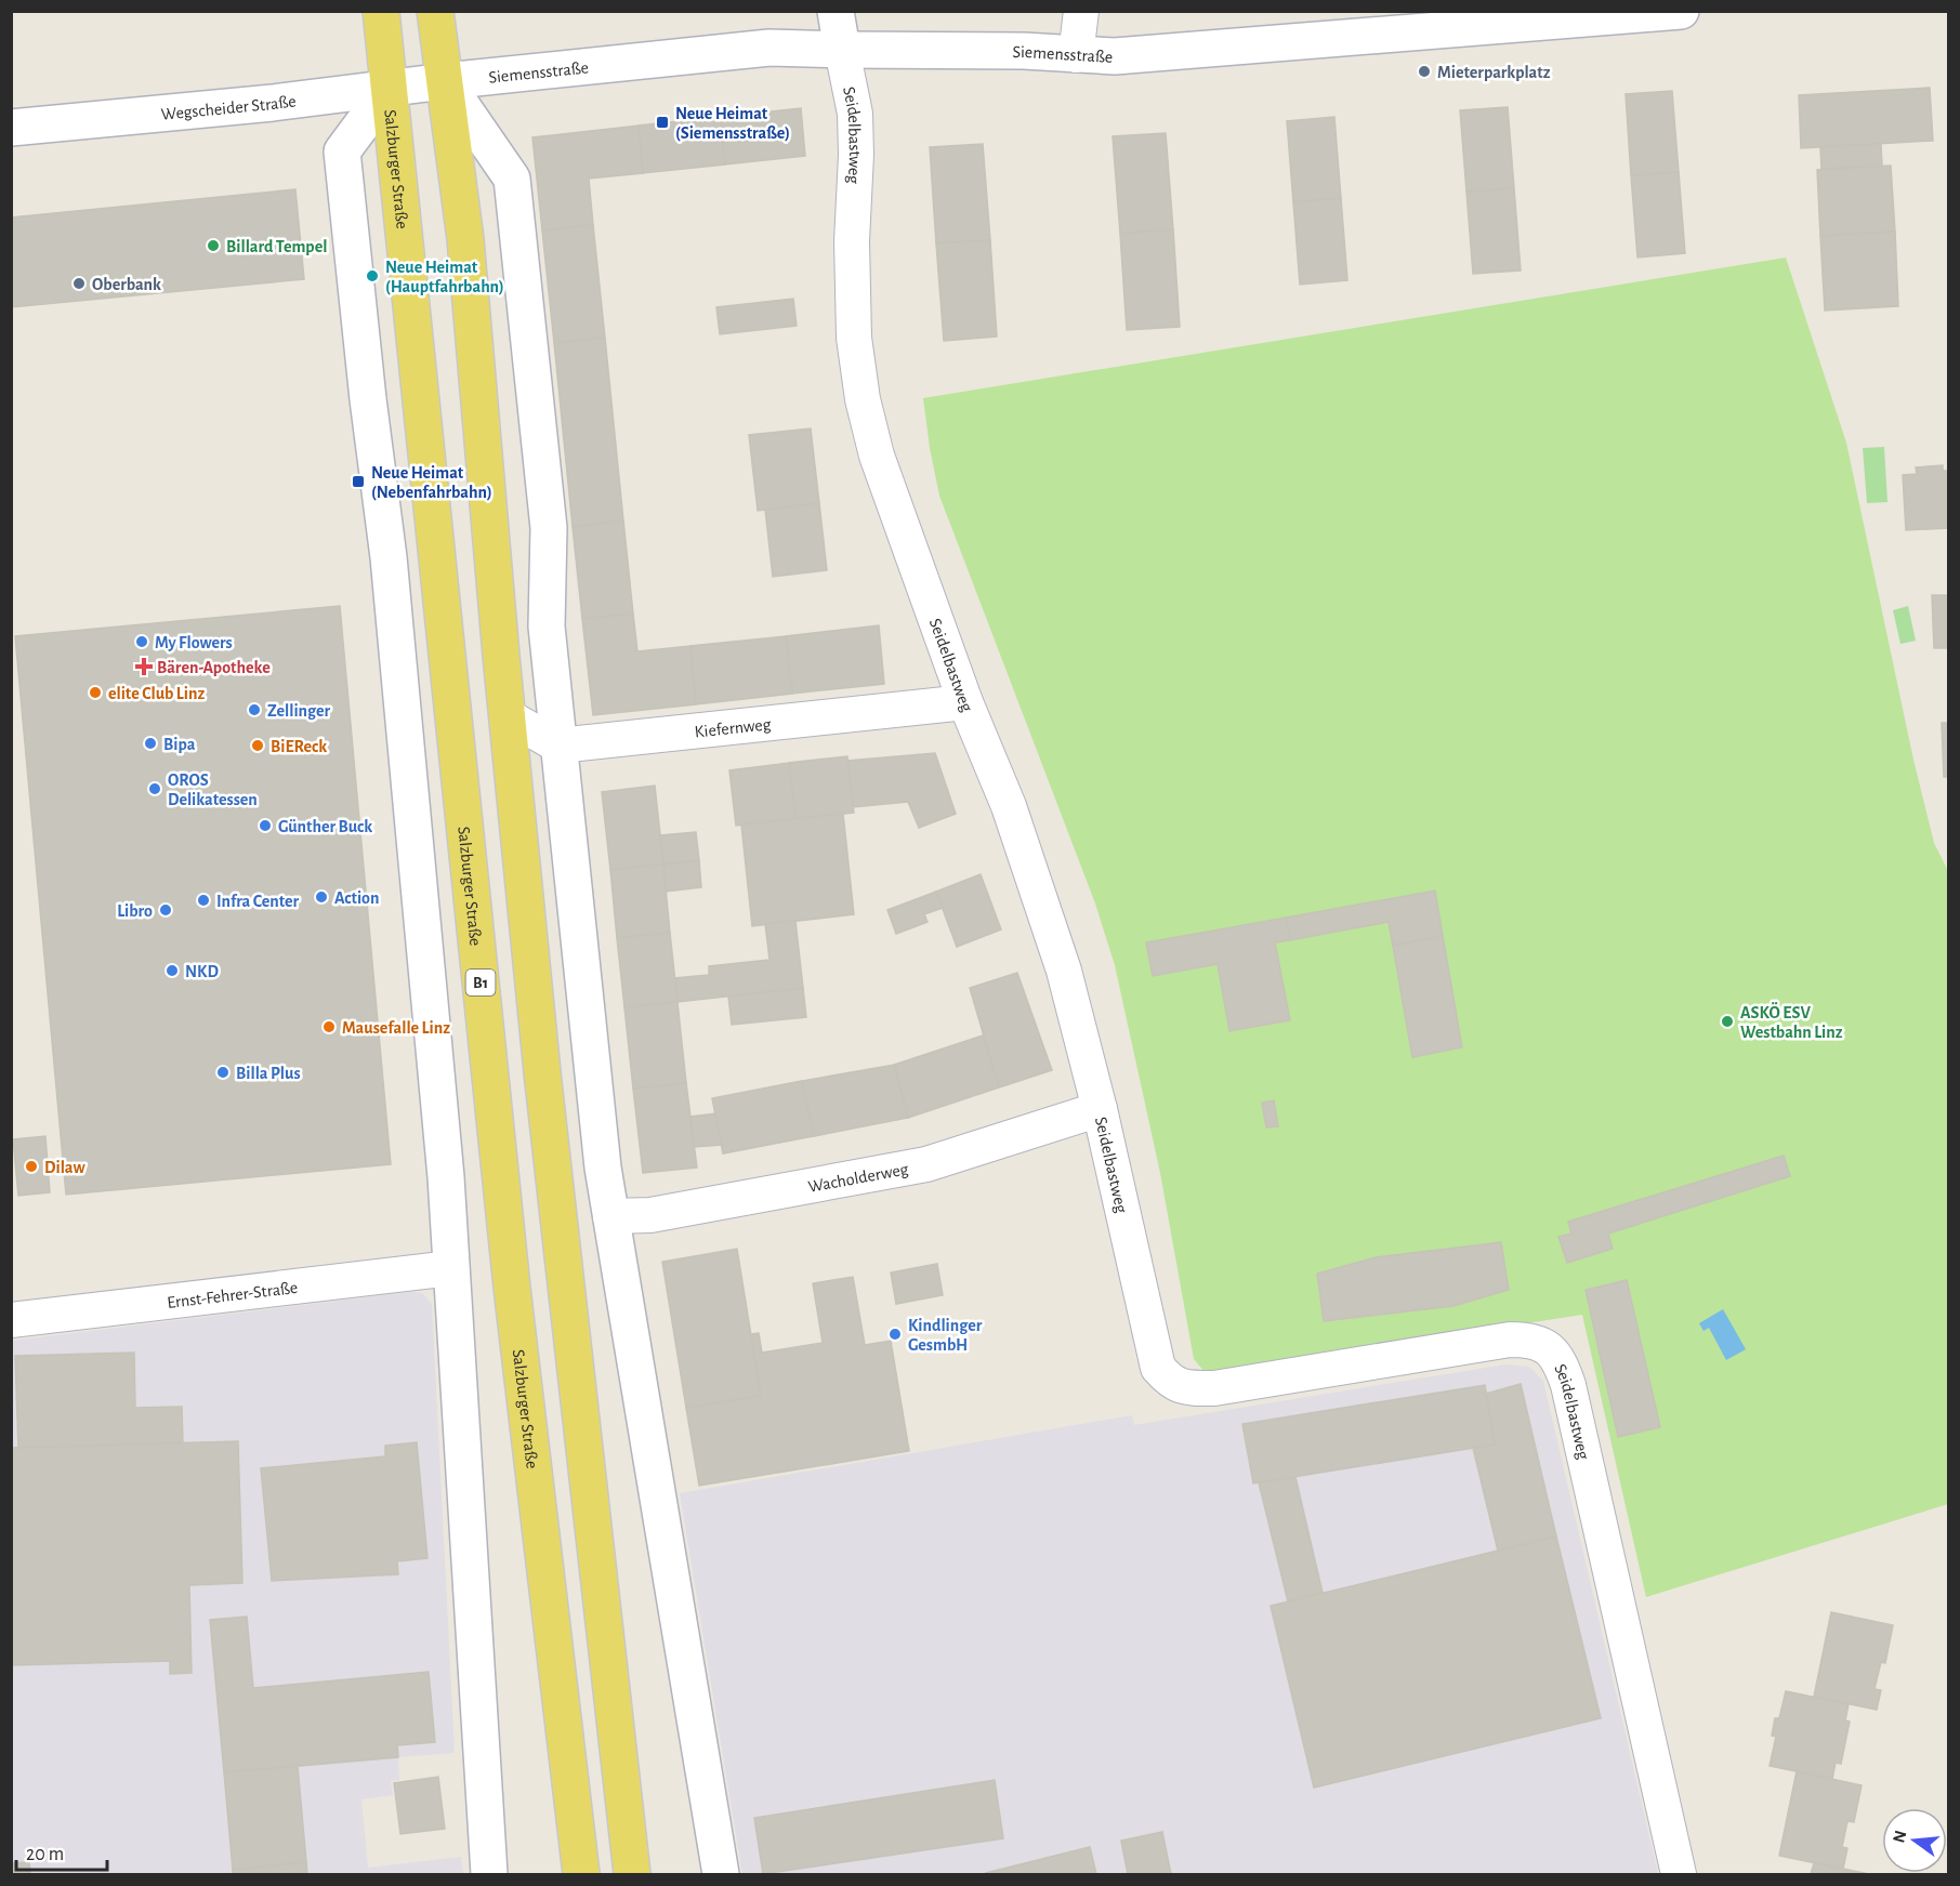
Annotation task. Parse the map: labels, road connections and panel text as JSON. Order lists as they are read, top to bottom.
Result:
{
  "streets": {
    "main road": ["Salzburger Straße", "B1"],
    "street": [
      "Siemensstraße",
      "Wegscheider Straße",
      "Seidelbastweg",
      "Kiefernweg",
      "Wacholderweg",
      "Ernst-Fehrer-Straße"
    ]
  },
  "crossings": [
    ["Siemensstraße", "Wegscheider Straße"],
    ["Siemensstraße", "Seidelbastweg"],
    ["Wegscheider Straße", "Salzburger Straße"],
    ["Seidelbastweg", "Kiefernweg"],
    ["Seidelbastweg", "Wacholderweg"]
  ],
  "places": {
    "other": [
      "Mieterparkplatz",
      "Billard Tempel",
      "Neue Heimat (Hauptfahrbahn)",
      "Oberbank",
      "My Flowers",
      "elite Club Linz",
      "Zellinger",
      "Bipa",
      "BiEReck",
      "OROS Delikatessen",
      "Günther Buck",
      "Action",
      "Infra Center",
      "Libro",
      "NKD",
      "ASKÖ ESV Westbahn Linz",
      "Mausefalle Linz",
      "Billa Plus",
      "Dilaw",
      "Kindlinger GesmbH"
    ],
    "transit": ["Neue Heimat (Siemensstraße)", "Neue Heimat (Nebenfahrbahn)"],
    "health": ["Bären-Apotheke"]
  },
  "scale_bar": "20 m",
  "north": "left"
}
